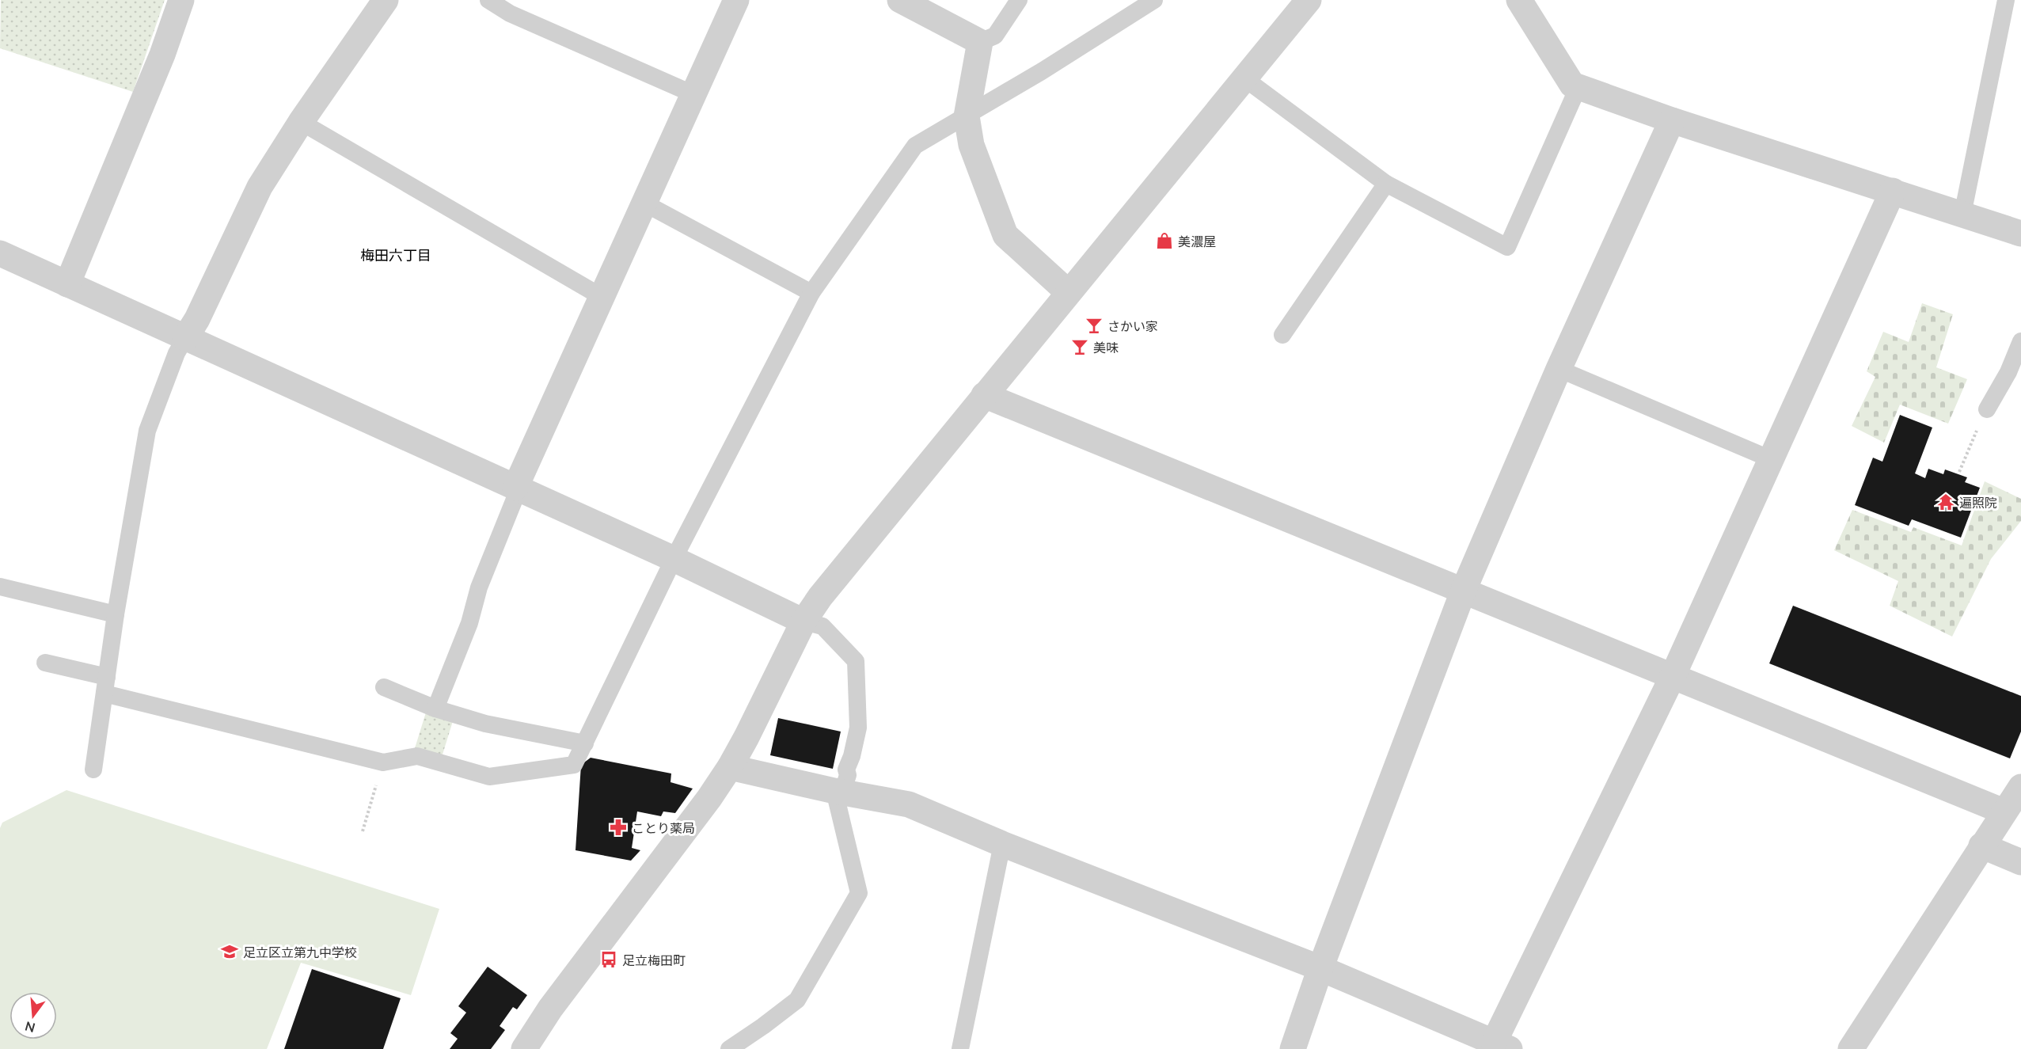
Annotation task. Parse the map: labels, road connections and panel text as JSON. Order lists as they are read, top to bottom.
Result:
{
  "districts": ["梅田六丁目"],
  "places": {
    "shop": ["美濃屋"],
    "bar": ["さかい家", "美味"],
    "temple": ["遍照院"],
    "pharmacy": ["ことり薬局"],
    "school or university": ["足立区立第九中学校"],
    "bus stop": ["足立梅田町"]
  },
  "north": "bottom"
}
